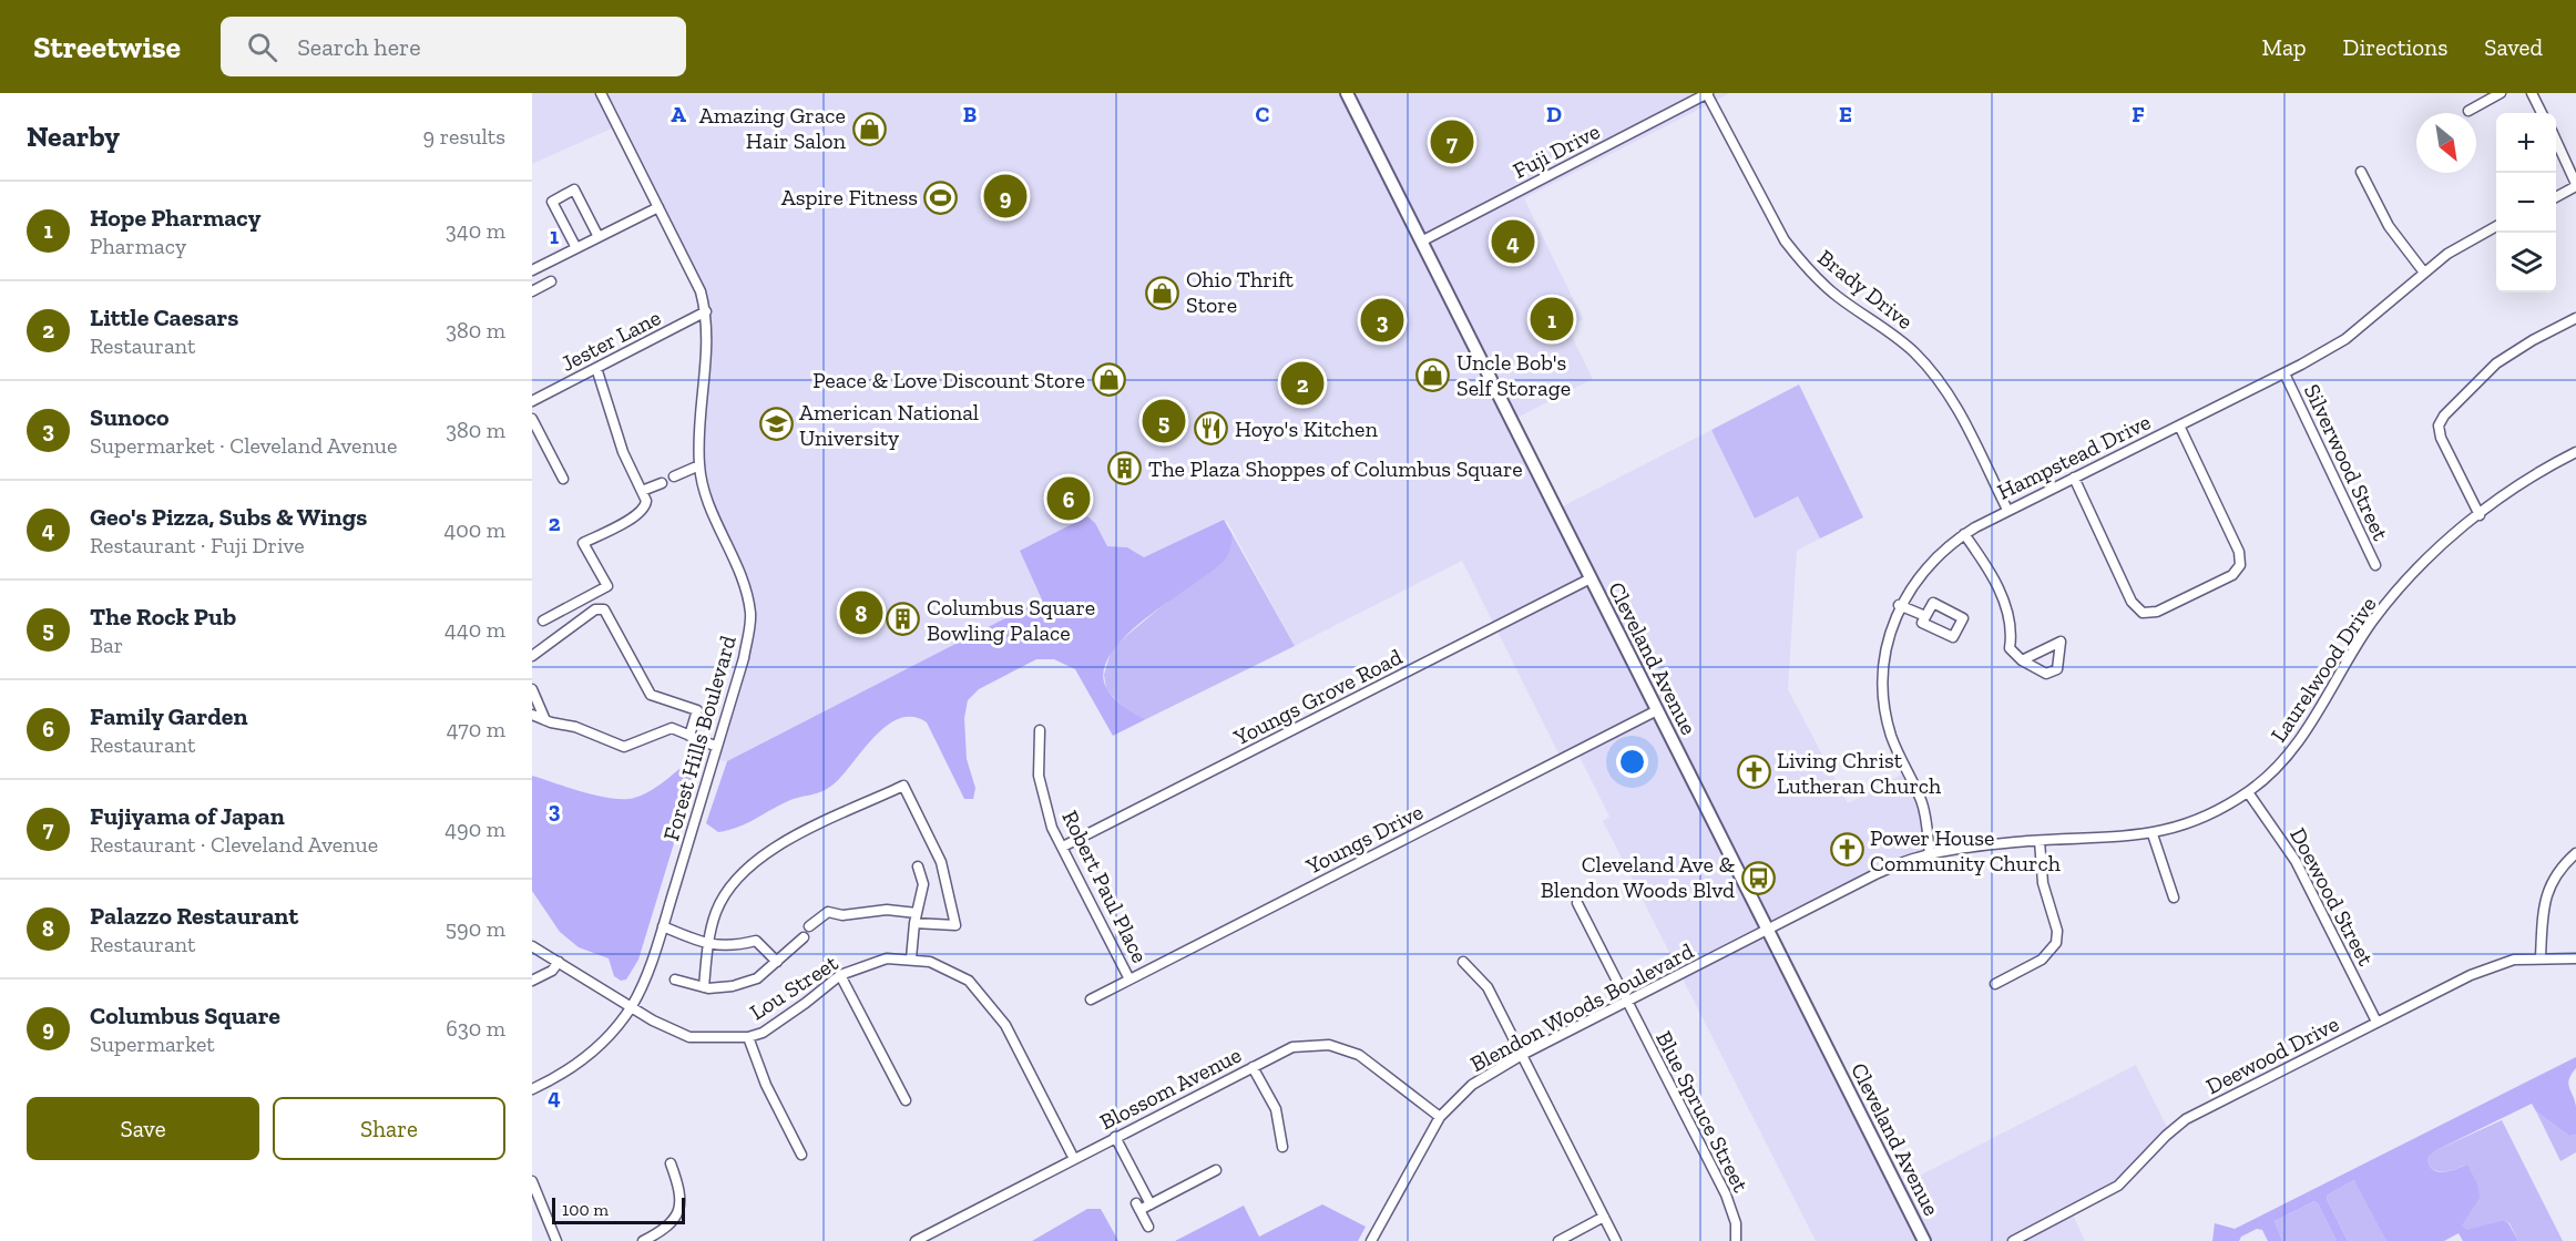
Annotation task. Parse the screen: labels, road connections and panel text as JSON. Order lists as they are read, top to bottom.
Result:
{
  "streets": {
    "main road": ["Cleveland Avenue"],
    "street": [
      "Fuji Drive",
      "Brady Drive",
      "Jester Lane",
      "Hampstead Drive",
      "Silverwood Street",
      "Laurelwood Drive",
      "Youngs Grove Road",
      "Forest Hills Boulevard",
      "Youngs Drive",
      "Robert Paul Place",
      "Doewood Street",
      "Lou Street",
      "Blendon Woods Boulevard",
      "Deewood Drive",
      "Blossom Avenue",
      "Blue Spruce Street"
    ]
  },
  "crossings": [
    ["Fuji Drive", "Brady Drive"],
    ["Fuji Drive", "Cleveland Avenue"],
    ["Brady Drive", "Hampstead Drive"],
    ["Jester Lane", "Forest Hills Boulevard"],
    ["Hampstead Drive", "Silverwood Street"],
    ["Hampstead Drive", "Laurelwood Drive"],
    ["Cleveland Avenue", "Laurelwood Drive"],
    ["Cleveland Avenue", "Youngs Grove Road"],
    ["Cleveland Avenue", "Youngs Drive"],
    ["Cleveland Avenue", "Blendon Woods Boulevard"],
    ["Laurelwood Drive", "Doewood Street"],
    ["Laurelwood Drive", "Blendon Woods Boulevard"],
    ["Youngs Grove Road", "Robert Paul Place"],
    ["Forest Hills Boulevard", "Lou Street"],
    ["Youngs Drive", "Robert Paul Place"],
    ["Doewood Street", "Deewood Drive"],
    ["Lou Street", "Blossom Avenue"],
    ["Blendon Woods Boulevard", "Blossom Avenue"],
    ["Blendon Woods Boulevard", "Blue Spruce Street"]
  ],
  "places": {
    "shop": [
      "Amazing Grace Hair Salon",
      "Ohio Thrift Store",
      "Uncle Bob's Self Storage",
      "Peace & Love Discount Store"
    ],
    "sports": ["Aspire Fitness"],
    "school or university": ["American National University"],
    "restaurant": ["Hoyo's Kitchen"],
    "building": ["The Plaza Shoppes of Columbus Square", "Columbus Square Bowling Palace"],
    "church": ["Living Christ Lutheran Church", "Power House Community Church"],
    "bus stop": ["Cleveland Ave & Blendon Woods Blvd"]
  },
  "scale_bar": "100 m",
  "north": "bottom right",
  "page": {
    "header": "Streetwise",
    "search": "Search here",
    "nav": ["Map", "Directions", "Saved"],
    "heading": ["Nearby", "9 results"],
    "map_buttons": ["+", "−"],
    "pins": [
      "7",
      "9",
      "4",
      "1",
      "3",
      "2",
      "5",
      "6",
      "8"
    ],
    "list": [
      {
        "mark": "1",
        "name": "Hope Pharmacy",
        "note": "Pharmacy",
        "value": "340 m"
      },
      {
        "mark": "2",
        "name": "Little Caesars",
        "note": "Restaurant",
        "value": "380 m"
      },
      {
        "mark": "3",
        "name": "Sunoco",
        "note": "Supermarket · Cleveland Avenue",
        "value": "380 m"
      },
      {
        "mark": "4",
        "name": "Geo's Pizza, Subs & Wings",
        "note": "Restaurant · Fuji Drive",
        "value": "400 m"
      },
      {
        "mark": "5",
        "name": "The Rock Pub",
        "note": "Bar",
        "value": "440 m"
      },
      {
        "mark": "6",
        "name": "Family Garden",
        "note": "Restaurant",
        "value": "470 m"
      },
      {
        "mark": "7",
        "name": "Fujiyama of Japan",
        "note": "Restaurant · Cleveland Avenue",
        "value": "490 m"
      },
      {
        "mark": "8",
        "name": "Palazzo Restaurant",
        "note": "Restaurant",
        "value": "590 m"
      },
      {
        "mark": "9",
        "name": "Columbus Square",
        "note": "Supermarket",
        "value": "630 m"
      }
    ],
    "buttons": ["Save", "Share"],
    "scale": "100 m"
  },
  "grid": {
    "columns": [
      "A",
      "B",
      "C",
      "D",
      "E",
      "F"
    ],
    "rows": [
      "1",
      "2",
      "3",
      "4"
    ]
  }
}
